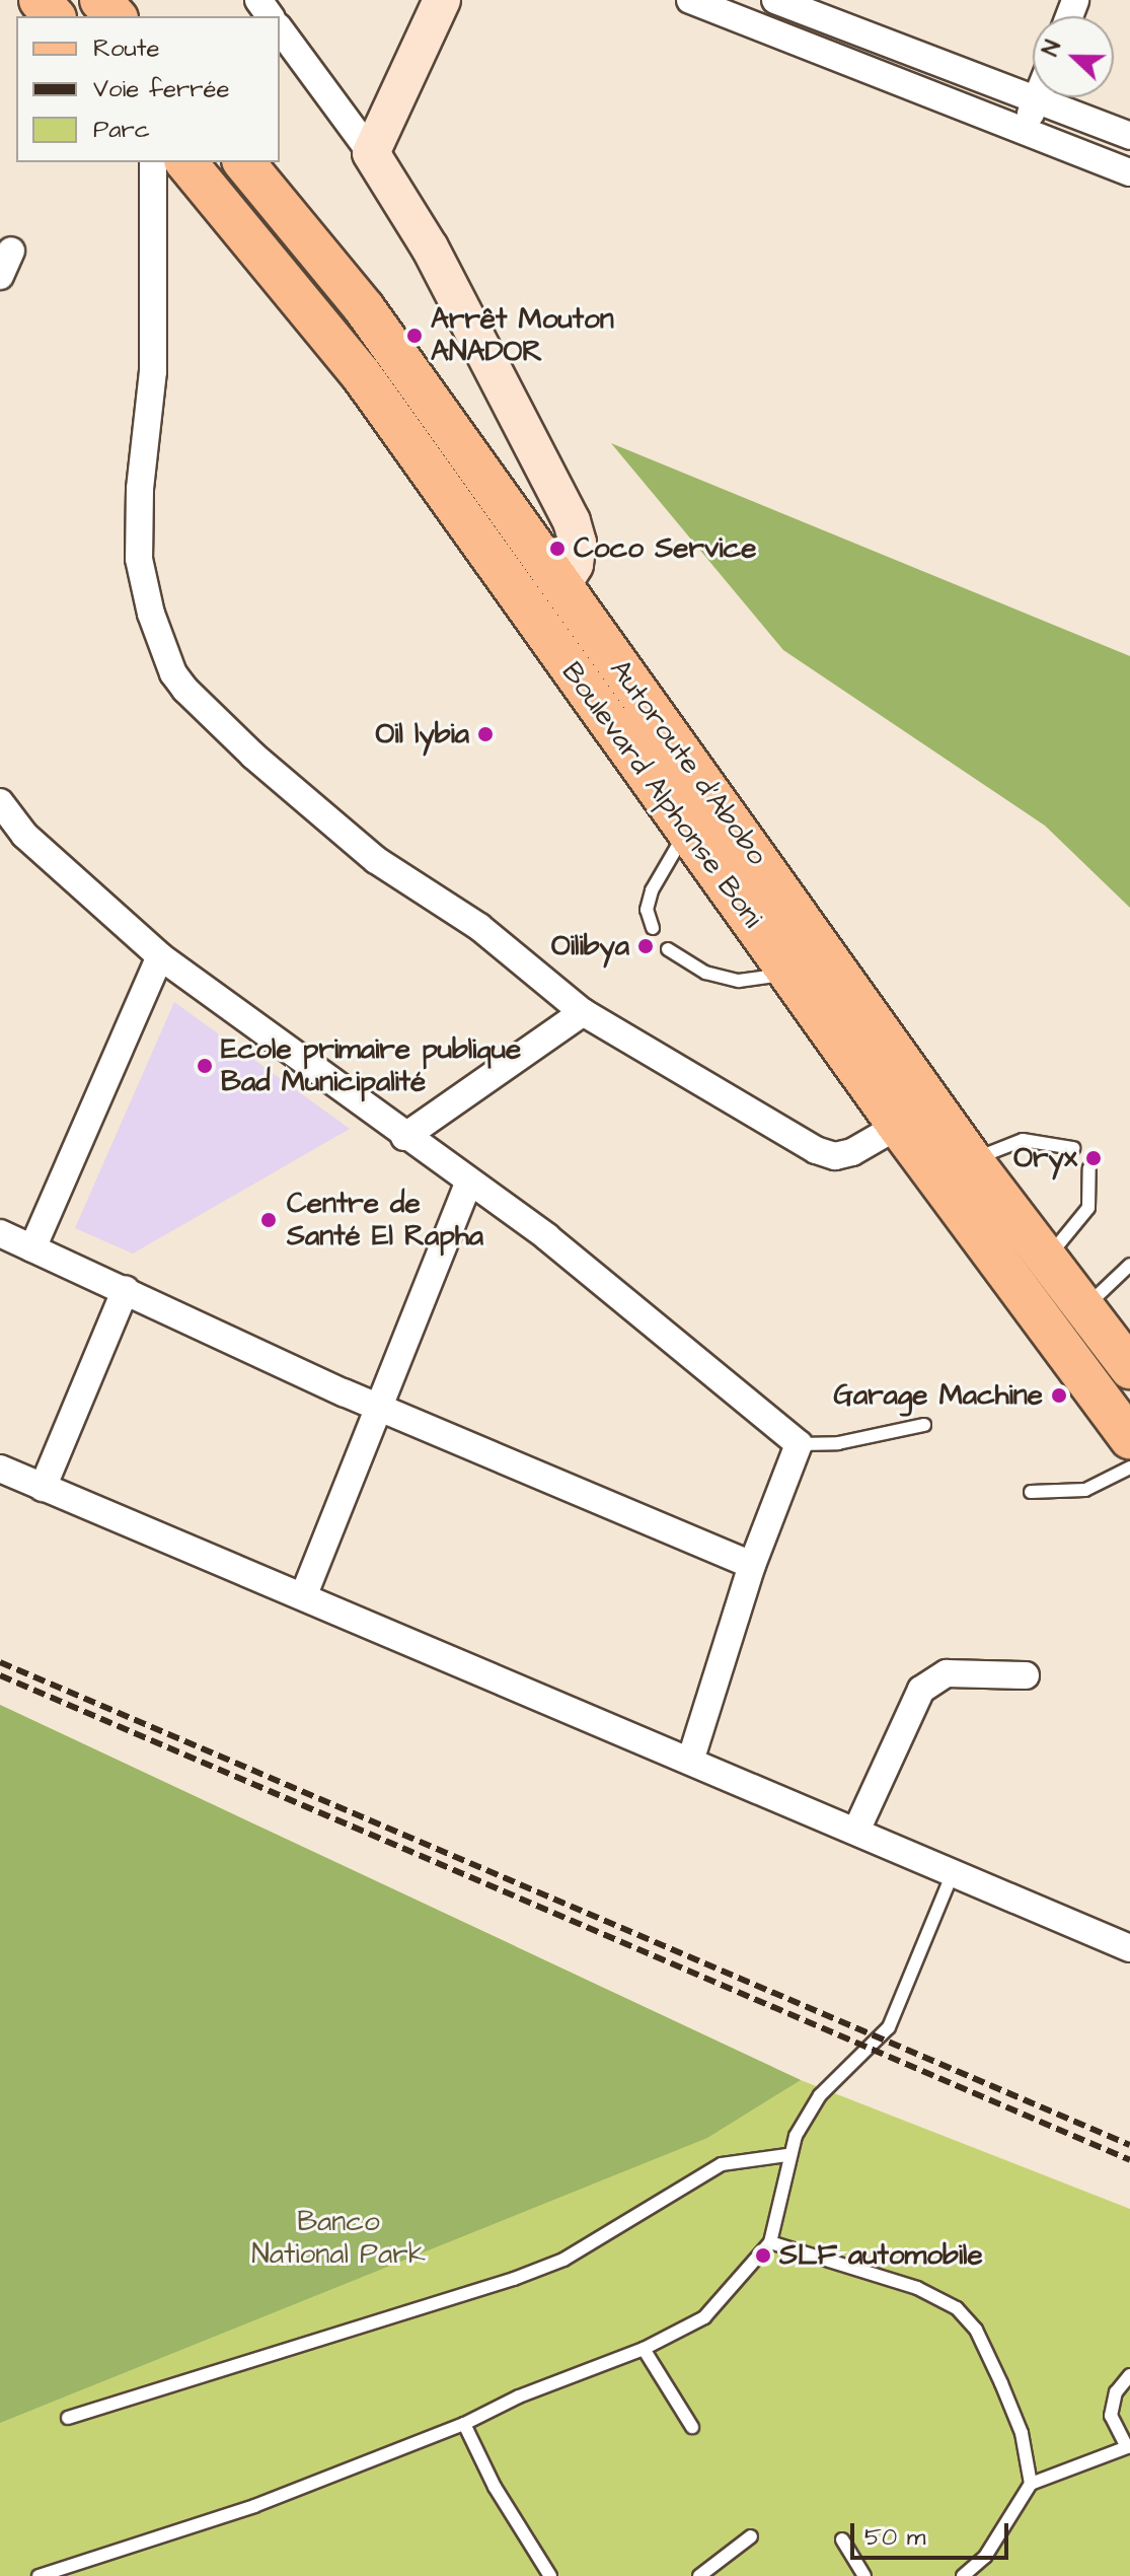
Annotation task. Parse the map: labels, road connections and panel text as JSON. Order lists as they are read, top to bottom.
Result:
{
  "streets": {
    "main road": ["Autoroute d'Abobo", "Boulevard Alphonse Boni"]
  },
  "parks": ["Banco National Park"],
  "places": [
    "Arrêt Mouton ANADOR",
    "Coco Service",
    "Oil lybia",
    "Oilibya",
    "Ecole primaire publique Bad Municipalité",
    "Oryx",
    "Centre de Santé El Rapha",
    "Garage Machine",
    "SLF automobile"
  ],
  "legend": ["Route", "Voie ferrée", "Parc"],
  "scale_bar": "50 m",
  "north": "left"
}
